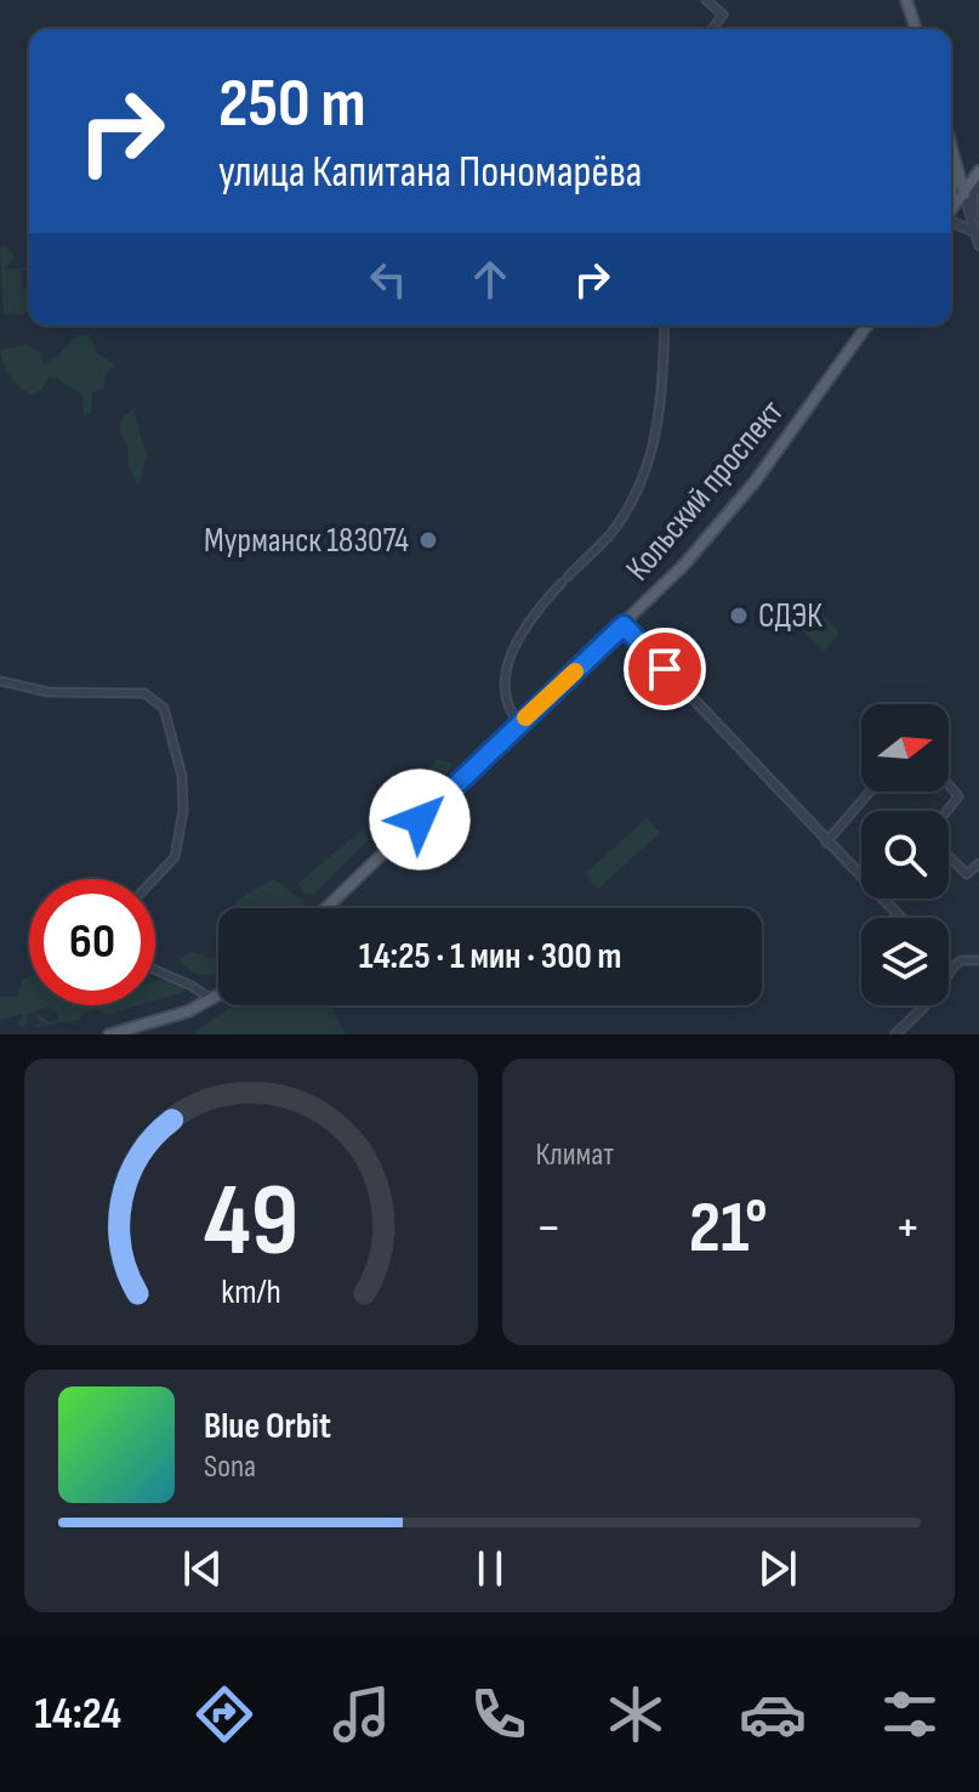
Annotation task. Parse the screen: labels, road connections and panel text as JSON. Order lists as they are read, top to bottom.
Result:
{
  "streets": {
    "main road": ["Кольский проспект"]
  },
  "places": ["Мурманск 183074", "СДЭК"],
  "north": "right",
  "page": {
    "turn": ["250 m", "улица Капитана Пономарёва"],
    "limit": "60",
    "trip": "14:25 · 1 мин · 300 m",
    "tile": "Климат",
    "heat": ["−", "21°", "+"],
    "song": ["Blue Orbit", "Sona"],
    "tabs": "14:24",
    "gauge": ["49", "km/h"]
  }
}
